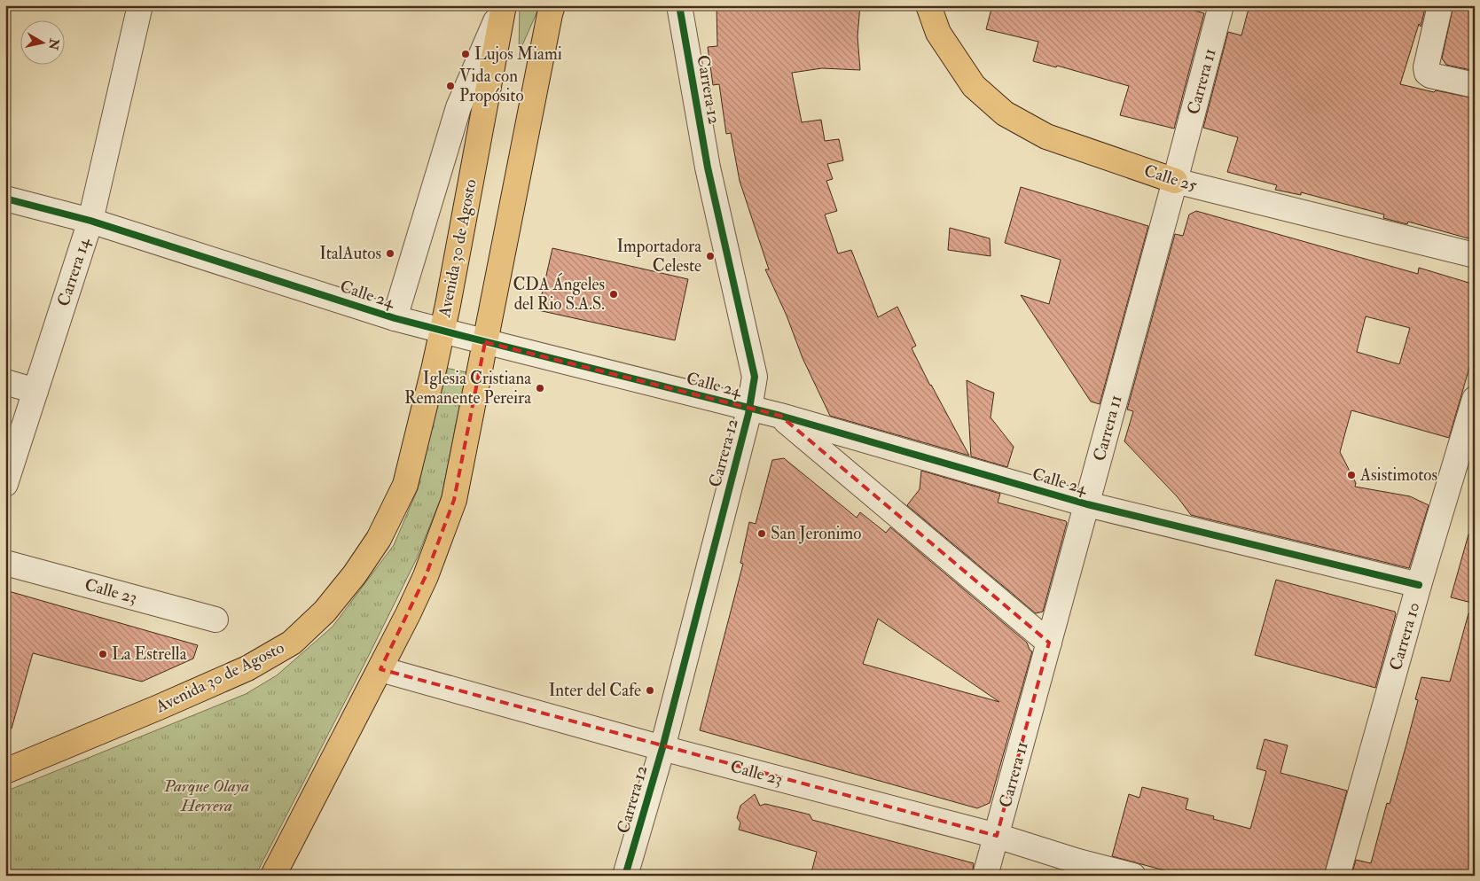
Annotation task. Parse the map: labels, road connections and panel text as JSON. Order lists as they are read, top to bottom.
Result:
{
  "streets": {
    "main road": ["Calle 25", "Avenida 30 de Agosto"],
    "street": [
      "Carrera 11",
      "Carrera 12",
      "Carrera 14",
      "Calle 24",
      "Calle 23",
      "Carrera 10"
    ]
  },
  "crossings": [
    ["Carrera 11", "Calle 25"],
    ["Carrera 11", "Calle 24"],
    ["Carrera 11", "Calle 23"],
    ["Carrera 12", "Calle 24"],
    ["Carrera 12", "Calle 23"],
    ["Avenida 30 de Agosto", "Calle 24"],
    ["Carrera 14", "Calle 24"],
    ["Calle 24", "Carrera 10"]
  ],
  "parks": ["Parque Olaya Herrera"],
  "places": [
    "Lujos Miami",
    "Vida con Propósito",
    "ItalAutos",
    "Importadora Celeste",
    "CDA Ángeles del Rio S.A.S.",
    "Iglesia Cristiana Remanente Pereira",
    "Asistimotos",
    "San Jeronimo",
    "La Estrella",
    "Inter del Cafe"
  ],
  "north": "right"
}
